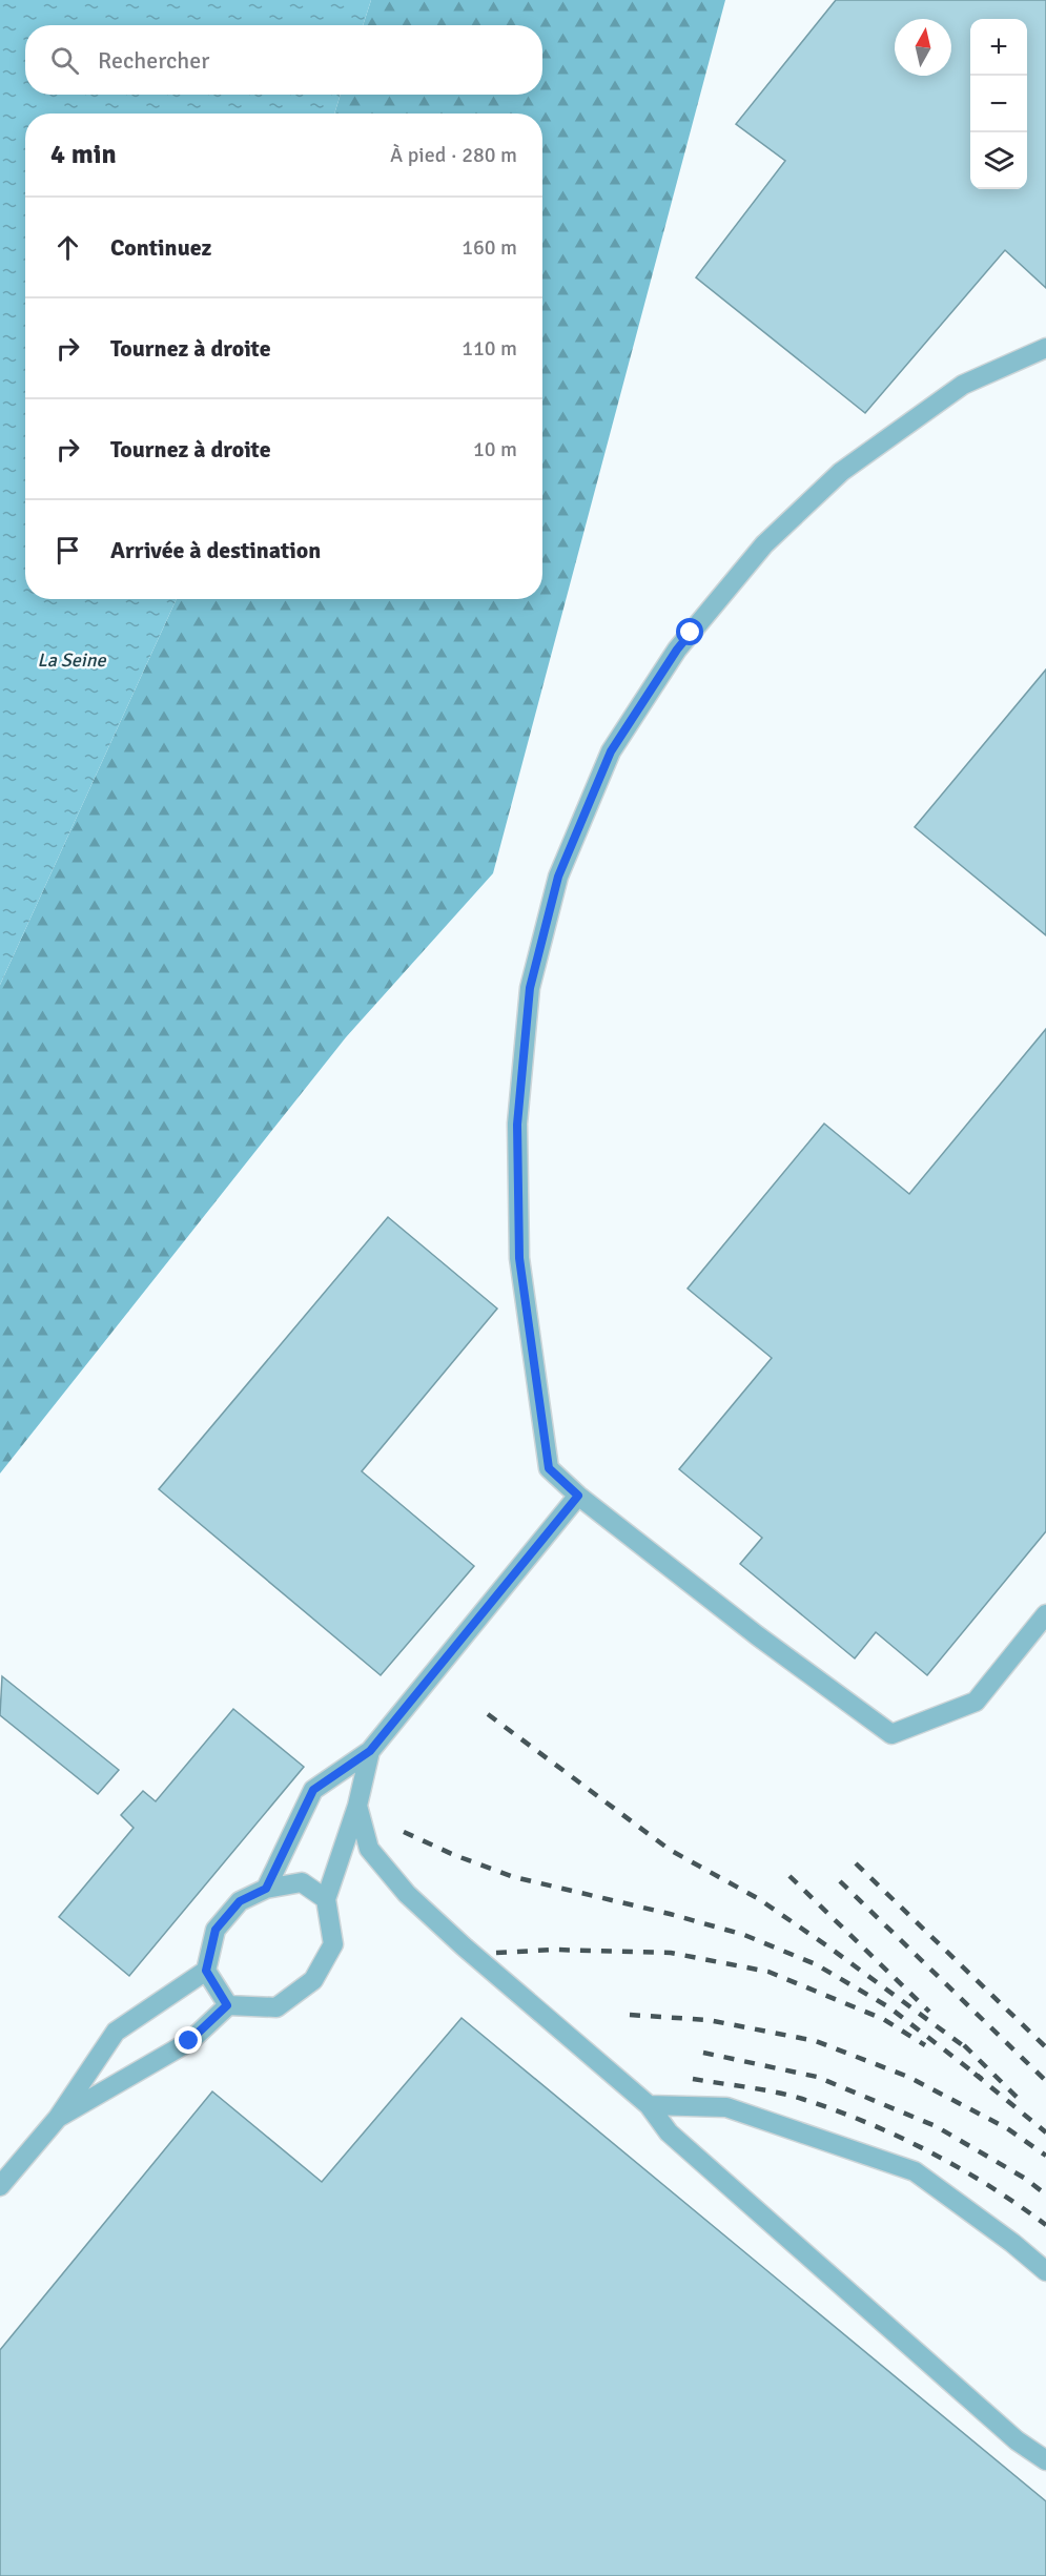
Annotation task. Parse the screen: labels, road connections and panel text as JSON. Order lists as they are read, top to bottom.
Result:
{
  "water": ["La Seine"],
  "north": "top",
  "page": {
    "map_buttons": ["+", "−"],
    "search": "Rechercher",
    "heading": ["4 min", "À pied · 280 m"],
    "list": [
      ["Continuez", "160 m"],
      ["Tournez à droite", "110 m"],
      ["Tournez à droite", "10 m"],
      "Arrivée à destination"
    ]
  }
}
